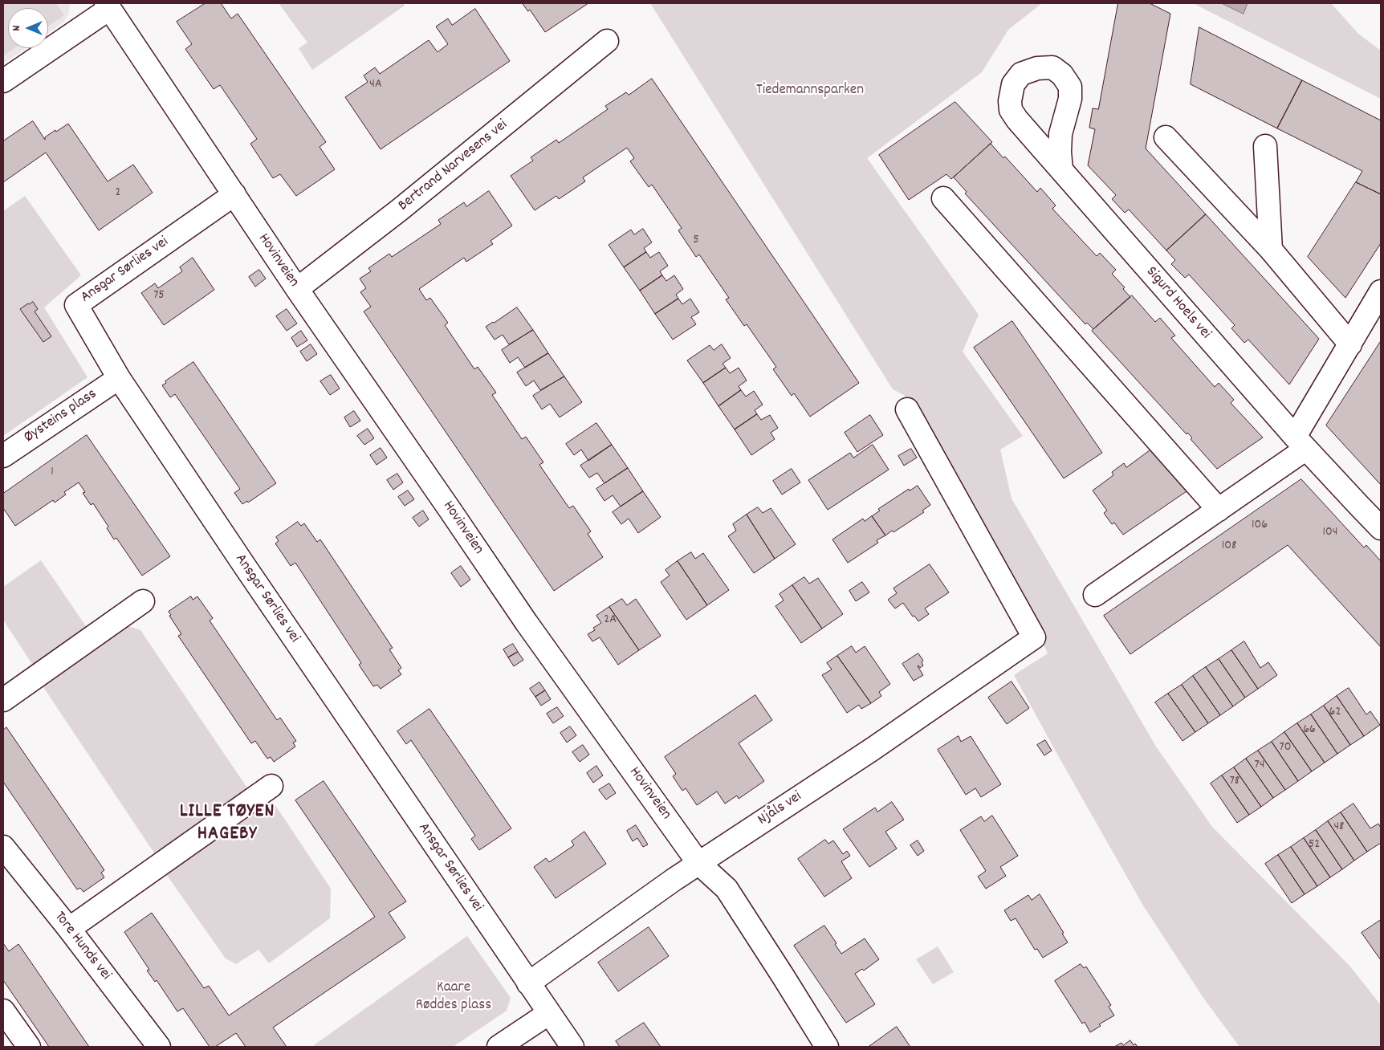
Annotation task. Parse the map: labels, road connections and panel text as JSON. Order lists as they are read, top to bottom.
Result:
{
  "streets": {
    "street": [
      "Bertrand Narvesens vei",
      "Hovinveien",
      "Ansgar Sørlies vei",
      "Sigurd Hoels vei",
      "Øysteins plass",
      "Njåls vei",
      "Tore Hunds vei"
    ]
  },
  "crossings": [
    ["Bertrand Narvesens vei", "Hovinveien"],
    ["Hovinveien", "Ansgar Sørlies vei"],
    ["Hovinveien", "Njåls vei"],
    ["Ansgar Sørlies vei", "Øysteins plass"],
    ["Ansgar Sørlies vei", "Njåls vei"]
  ],
  "districts": ["LILLE TØYEN HAGEBY"],
  "parks": ["Tiedemannsparken", "Kaare Røddes plass"],
  "house_numbers": [
    "4A",
    "2",
    "5",
    "75",
    "1",
    "106",
    "104",
    "108",
    "2A",
    "62",
    "66",
    "70",
    "74",
    "78",
    "48",
    "52"
  ],
  "north": "left"
}
